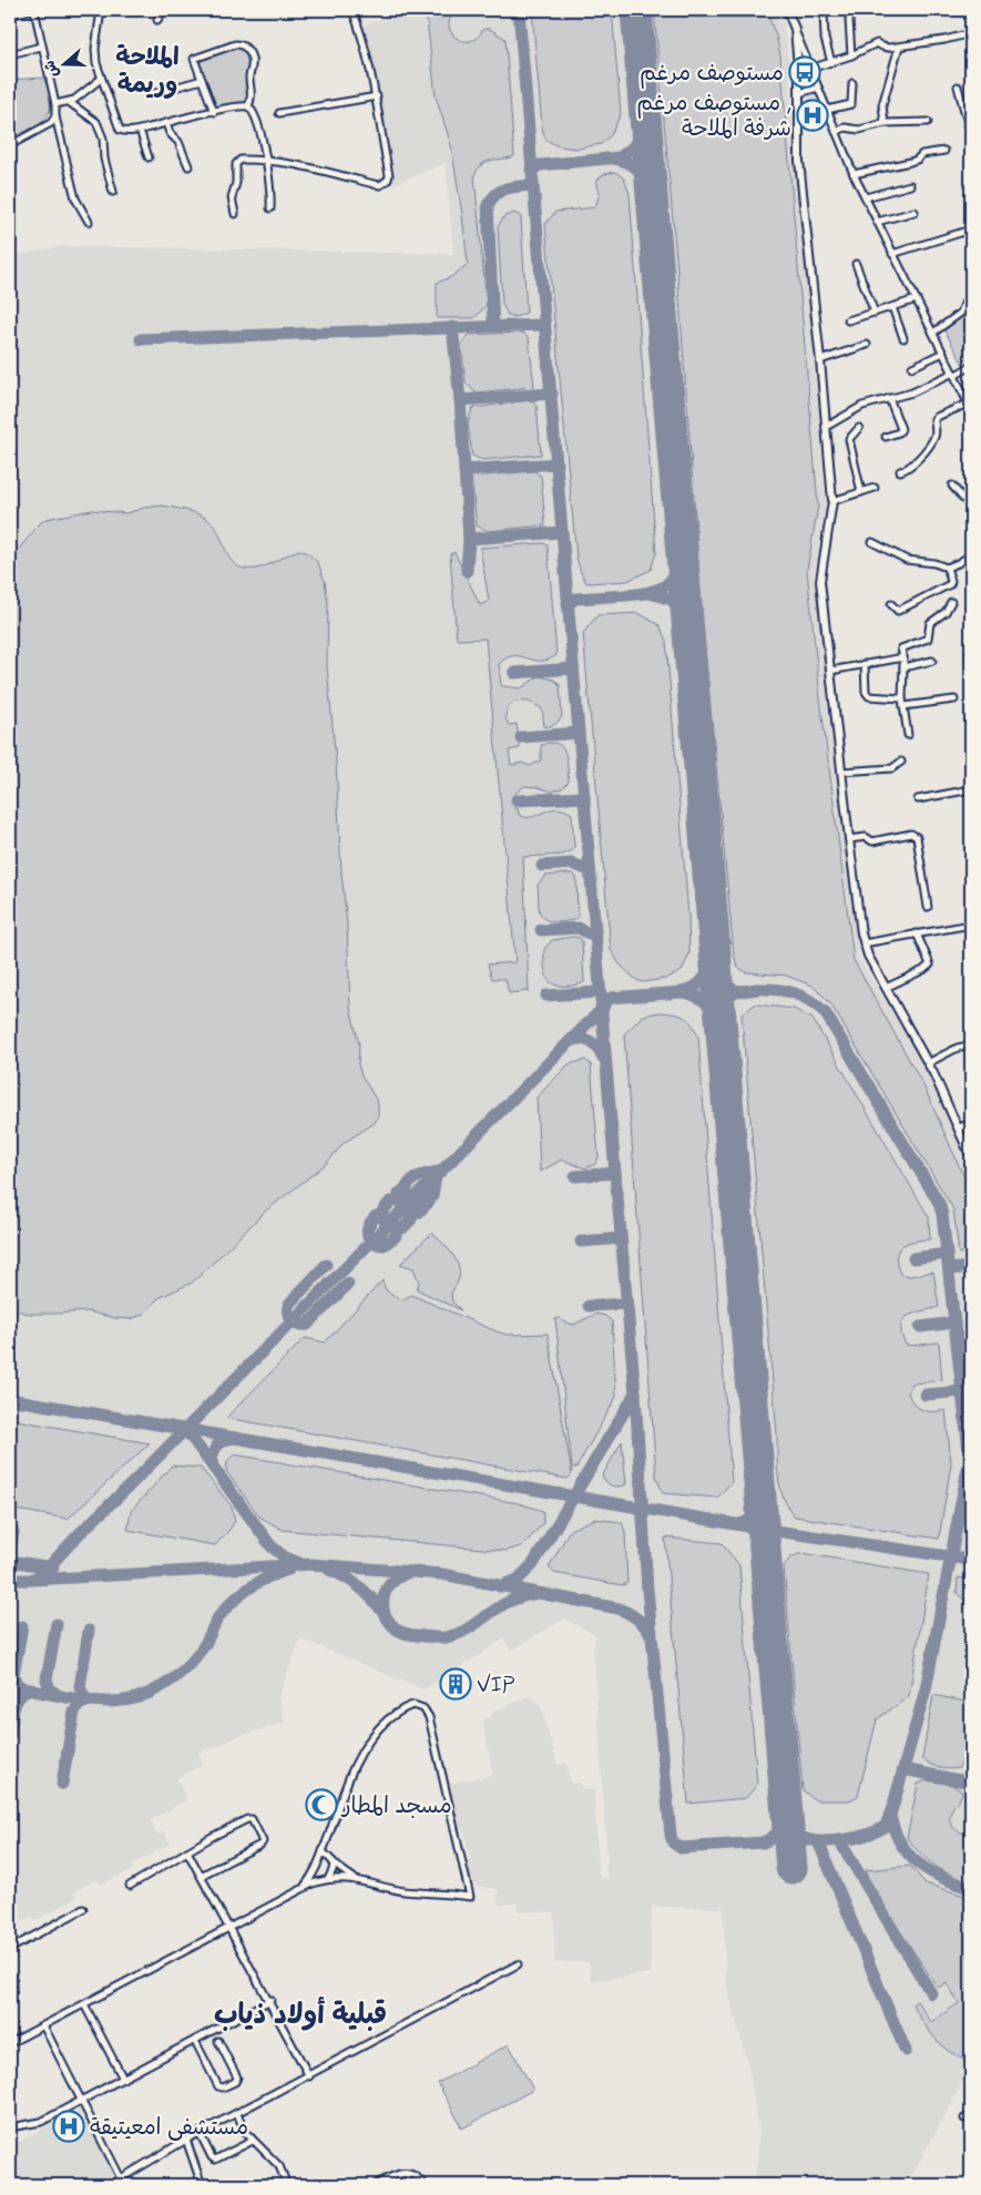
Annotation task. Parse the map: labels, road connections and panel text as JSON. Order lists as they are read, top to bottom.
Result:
{
  "districts": ["الملاحة وريمة", "قبلية أولاد ذياب"],
  "places": {
    "bus stop": ["مستوصف مرغم"],
    "hospital": ["مستوصف مرغم , شرفة الملاحة", "مستشفى امعيتيقة"],
    "building": ["VIP"],
    "mosque": ["مسجد المطار"]
  },
  "north": "left"
}
